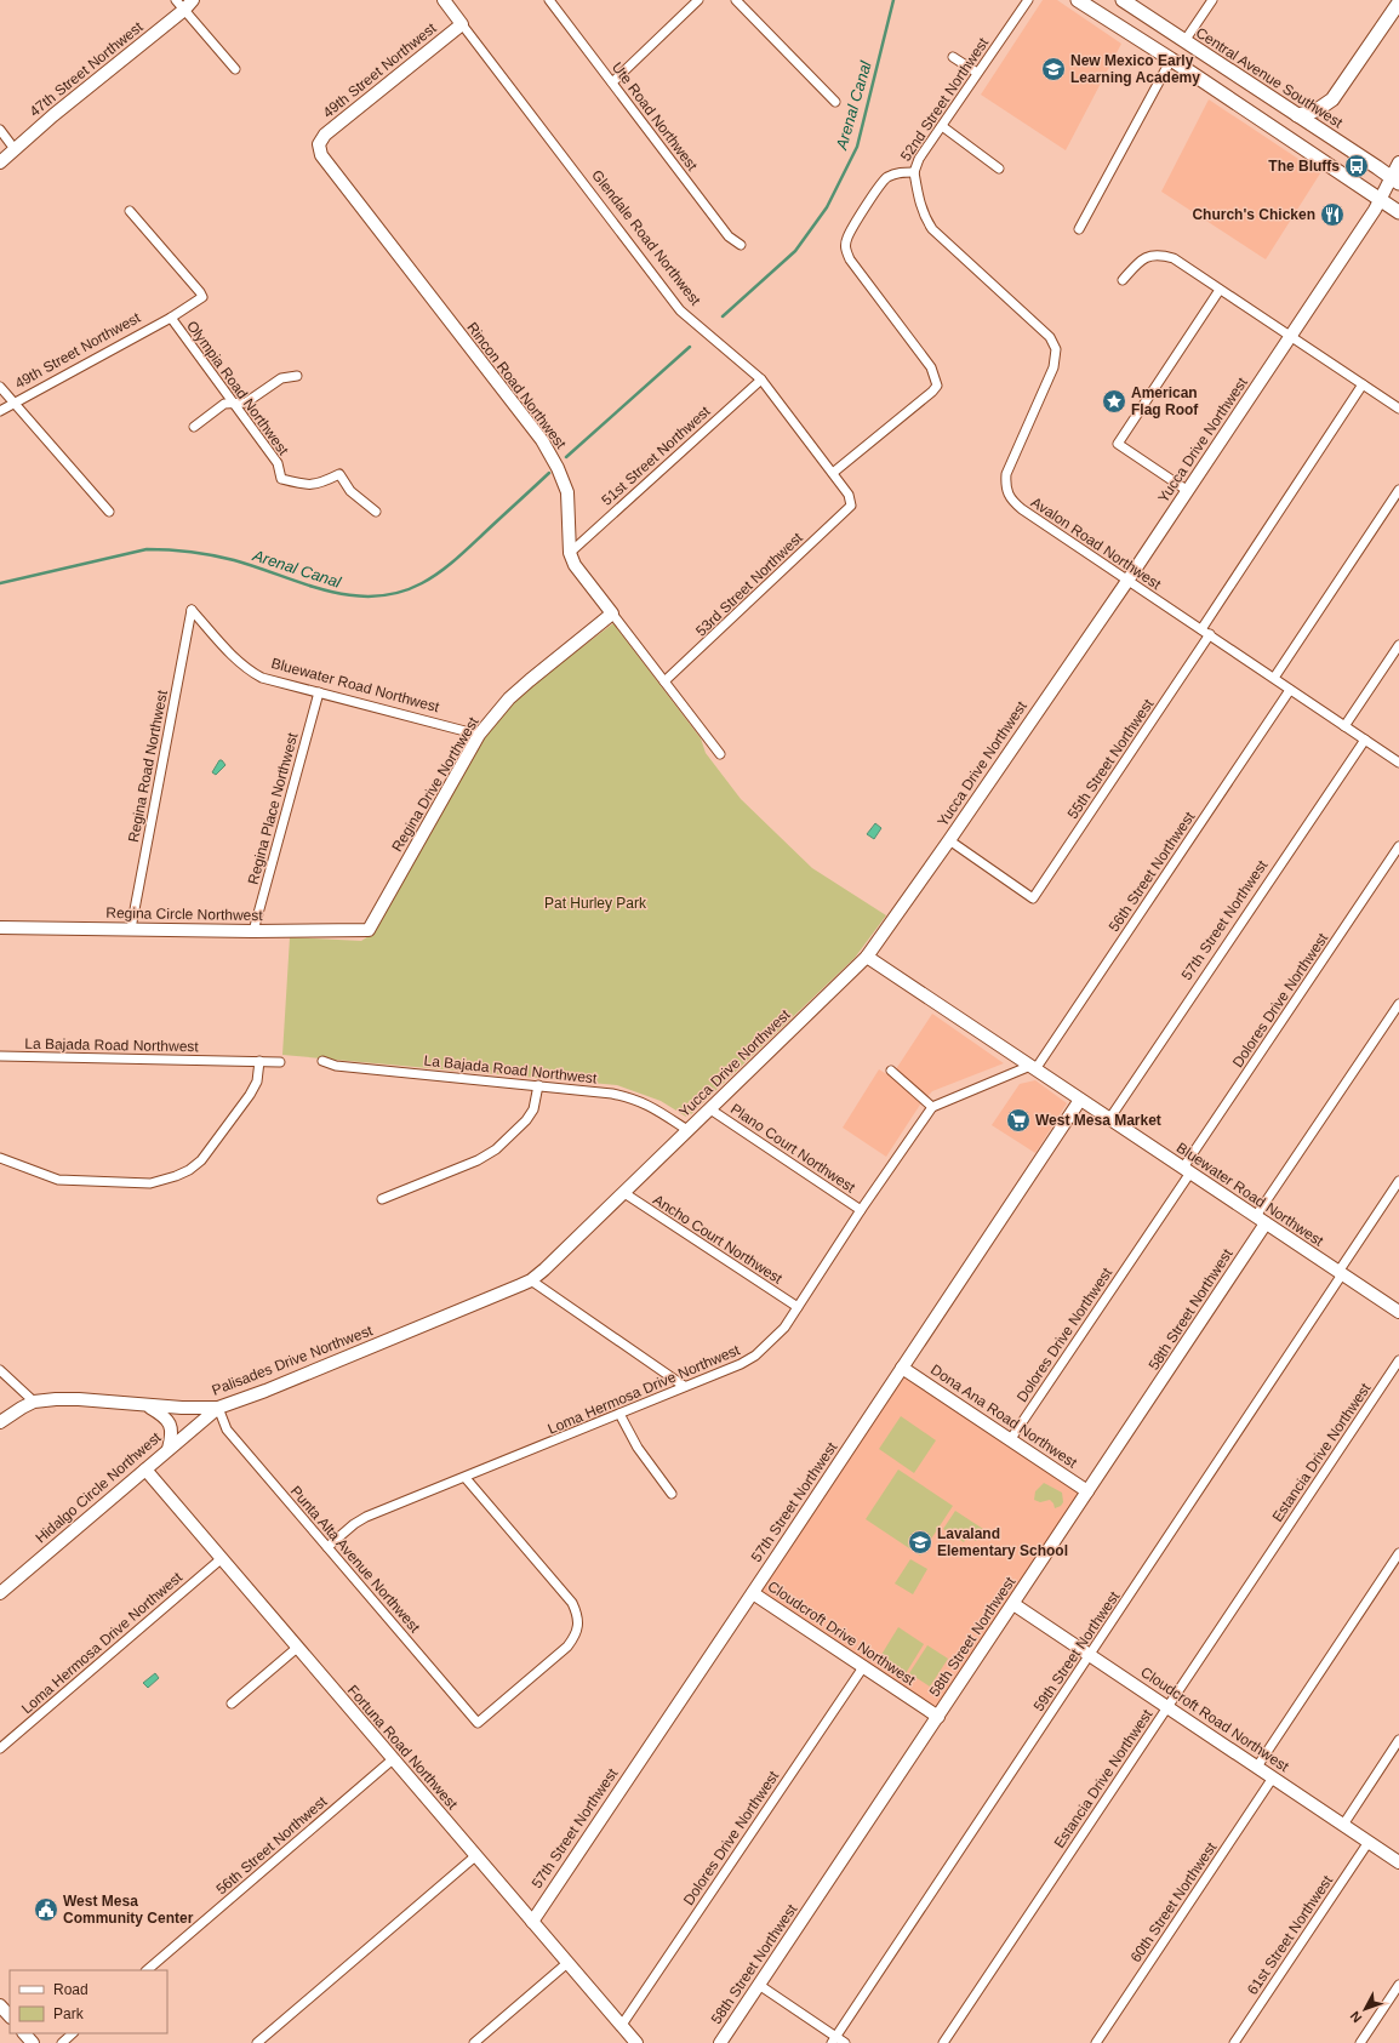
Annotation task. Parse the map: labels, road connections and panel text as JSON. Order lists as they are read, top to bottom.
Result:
{
  "streets": {
    "main road": ["Central Avenue Southwest"],
    "street": [
      "47th Street Northwest",
      "49th Street Northwest",
      "52nd Street Northwest",
      "Ute Road Northwest",
      "Glendale Road Northwest",
      "Rincon Road Northwest",
      "Olympia Road Northwest",
      "Yucca Drive Northwest",
      "51st Street Northwest",
      "Avalon Road Northwest",
      "53rd Street Northwest",
      "Bluewater Road Northwest",
      "55th Street Northwest",
      "Regina Road Northwest",
      "Regina Drive Northwest",
      "Regina Place Northwest",
      "56th Street Northwest",
      "Regina Circle Northwest",
      "57th Street Northwest",
      "Dolores Drive Northwest",
      "La Bajada Road Northwest",
      "Plano Court Northwest",
      "Ancho Court Northwest",
      "58th Street Northwest",
      "Palisades Drive Northwest",
      "Loma Hermosa Drive Northwest",
      "Dona Ana Road Northwest",
      "Estancia Drive Northwest",
      "Hidalgo Circle Northwest",
      "Punta Alta Avenue Northwest",
      "Cloudcroft Drive Northwest",
      "59th Street Northwest",
      "Cloudcroft Road Northwest",
      "Fortuna Road Northwest",
      "60th Street Northwest",
      "61st Street Northwest"
    ]
  },
  "crossings": [
    ["49th Street Northwest", "Glendale Road Northwest"],
    ["49th Street Northwest", "Rincon Road Northwest"],
    ["49th Street Northwest", "Olympia Road Northwest"],
    ["Central Avenue Southwest", "Yucca Drive Northwest"],
    ["52nd Street Northwest", "Glendale Road Northwest"],
    ["52nd Street Northwest", "Avalon Road Northwest"],
    ["Glendale Road Northwest", "51st Street Northwest"],
    ["Glendale Road Northwest", "53rd Street Northwest"],
    ["Rincon Road Northwest", "51st Street Northwest"],
    ["Rincon Road Northwest", "53rd Street Northwest"],
    ["Rincon Road Northwest", "Regina Drive Northwest"],
    ["Yucca Drive Northwest", "Avalon Road Northwest"],
    ["Yucca Drive Northwest", "Bluewater Road Northwest"],
    ["Yucca Drive Northwest", "55th Street Northwest"],
    ["Yucca Drive Northwest", "La Bajada Road Northwest"],
    ["Yucca Drive Northwest", "Plano Court Northwest"],
    ["Yucca Drive Northwest", "Ancho Court Northwest"],
    ["Yucca Drive Northwest", "Palisades Drive Northwest"],
    ["Avalon Road Northwest", "55th Street Northwest"],
    ["Avalon Road Northwest", "56th Street Northwest"],
    ["Avalon Road Northwest", "57th Street Northwest"],
    ["Bluewater Road Northwest", "Regina Road Northwest"],
    ["Bluewater Road Northwest", "Regina Drive Northwest"],
    ["Bluewater Road Northwest", "Regina Place Northwest"],
    ["Bluewater Road Northwest", "56th Street Northwest"],
    ["Bluewater Road Northwest", "57th Street Northwest"],
    ["Bluewater Road Northwest", "Dolores Drive Northwest"],
    ["Bluewater Road Northwest", "58th Street Northwest"],
    ["Bluewater Road Northwest", "59th Street Northwest"],
    ["Regina Road Northwest", "Regina Circle Northwest"],
    ["Regina Drive Northwest", "Regina Circle Northwest"],
    ["Regina Place Northwest", "Regina Circle Northwest"],
    ["56th Street Northwest", "Fortuna Road Northwest"],
    ["57th Street Northwest", "Dona Ana Road Northwest"],
    ["57th Street Northwest", "Cloudcroft Drive Northwest"],
    ["57th Street Northwest", "Fortuna Road Northwest"],
    ["Dolores Drive Northwest", "Dona Ana Road Northwest"],
    ["Dolores Drive Northwest", "Cloudcroft Drive Northwest"],
    ["Dolores Drive Northwest", "Fortuna Road Northwest"],
    ["Plano Court Northwest", "Loma Hermosa Drive Northwest"],
    ["Ancho Court Northwest", "Loma Hermosa Drive Northwest"],
    ["58th Street Northwest", "Dona Ana Road Northwest"],
    ["58th Street Northwest", "Cloudcroft Drive Northwest"],
    ["58th Street Northwest", "Cloudcroft Road Northwest"],
    ["Palisades Drive Northwest", "Hidalgo Circle Northwest"],
    ["Palisades Drive Northwest", "Punta Alta Avenue Northwest"],
    ["Loma Hermosa Drive Northwest", "Punta Alta Avenue Northwest"],
    ["Loma Hermosa Drive Northwest", "Fortuna Road Northwest"],
    ["Estancia Drive Northwest", "Cloudcroft Road Northwest"],
    ["Hidalgo Circle Northwest", "Punta Alta Avenue Northwest"],
    ["Hidalgo Circle Northwest", "Fortuna Road Northwest"],
    ["59th Street Northwest", "Cloudcroft Road Northwest"],
    ["Cloudcroft Road Northwest", "60th Street Northwest"],
    ["Cloudcroft Road Northwest", "61st Street Northwest"]
  ],
  "water": ["Arenal Canal"],
  "parks": ["Pat Hurley Park"],
  "places": {
    "school or university": ["New Mexico Early Learning Academy", "Lavaland Elementary School"],
    "bus stop": ["The Bluffs"],
    "restaurant": ["Church's Chicken"],
    "place": ["American Flag Roof"],
    "supermarket": ["West Mesa Market"],
    "public building": ["West Mesa Community Center"]
  },
  "legend": ["Road", "Park"],
  "north": "bottom left"
}
